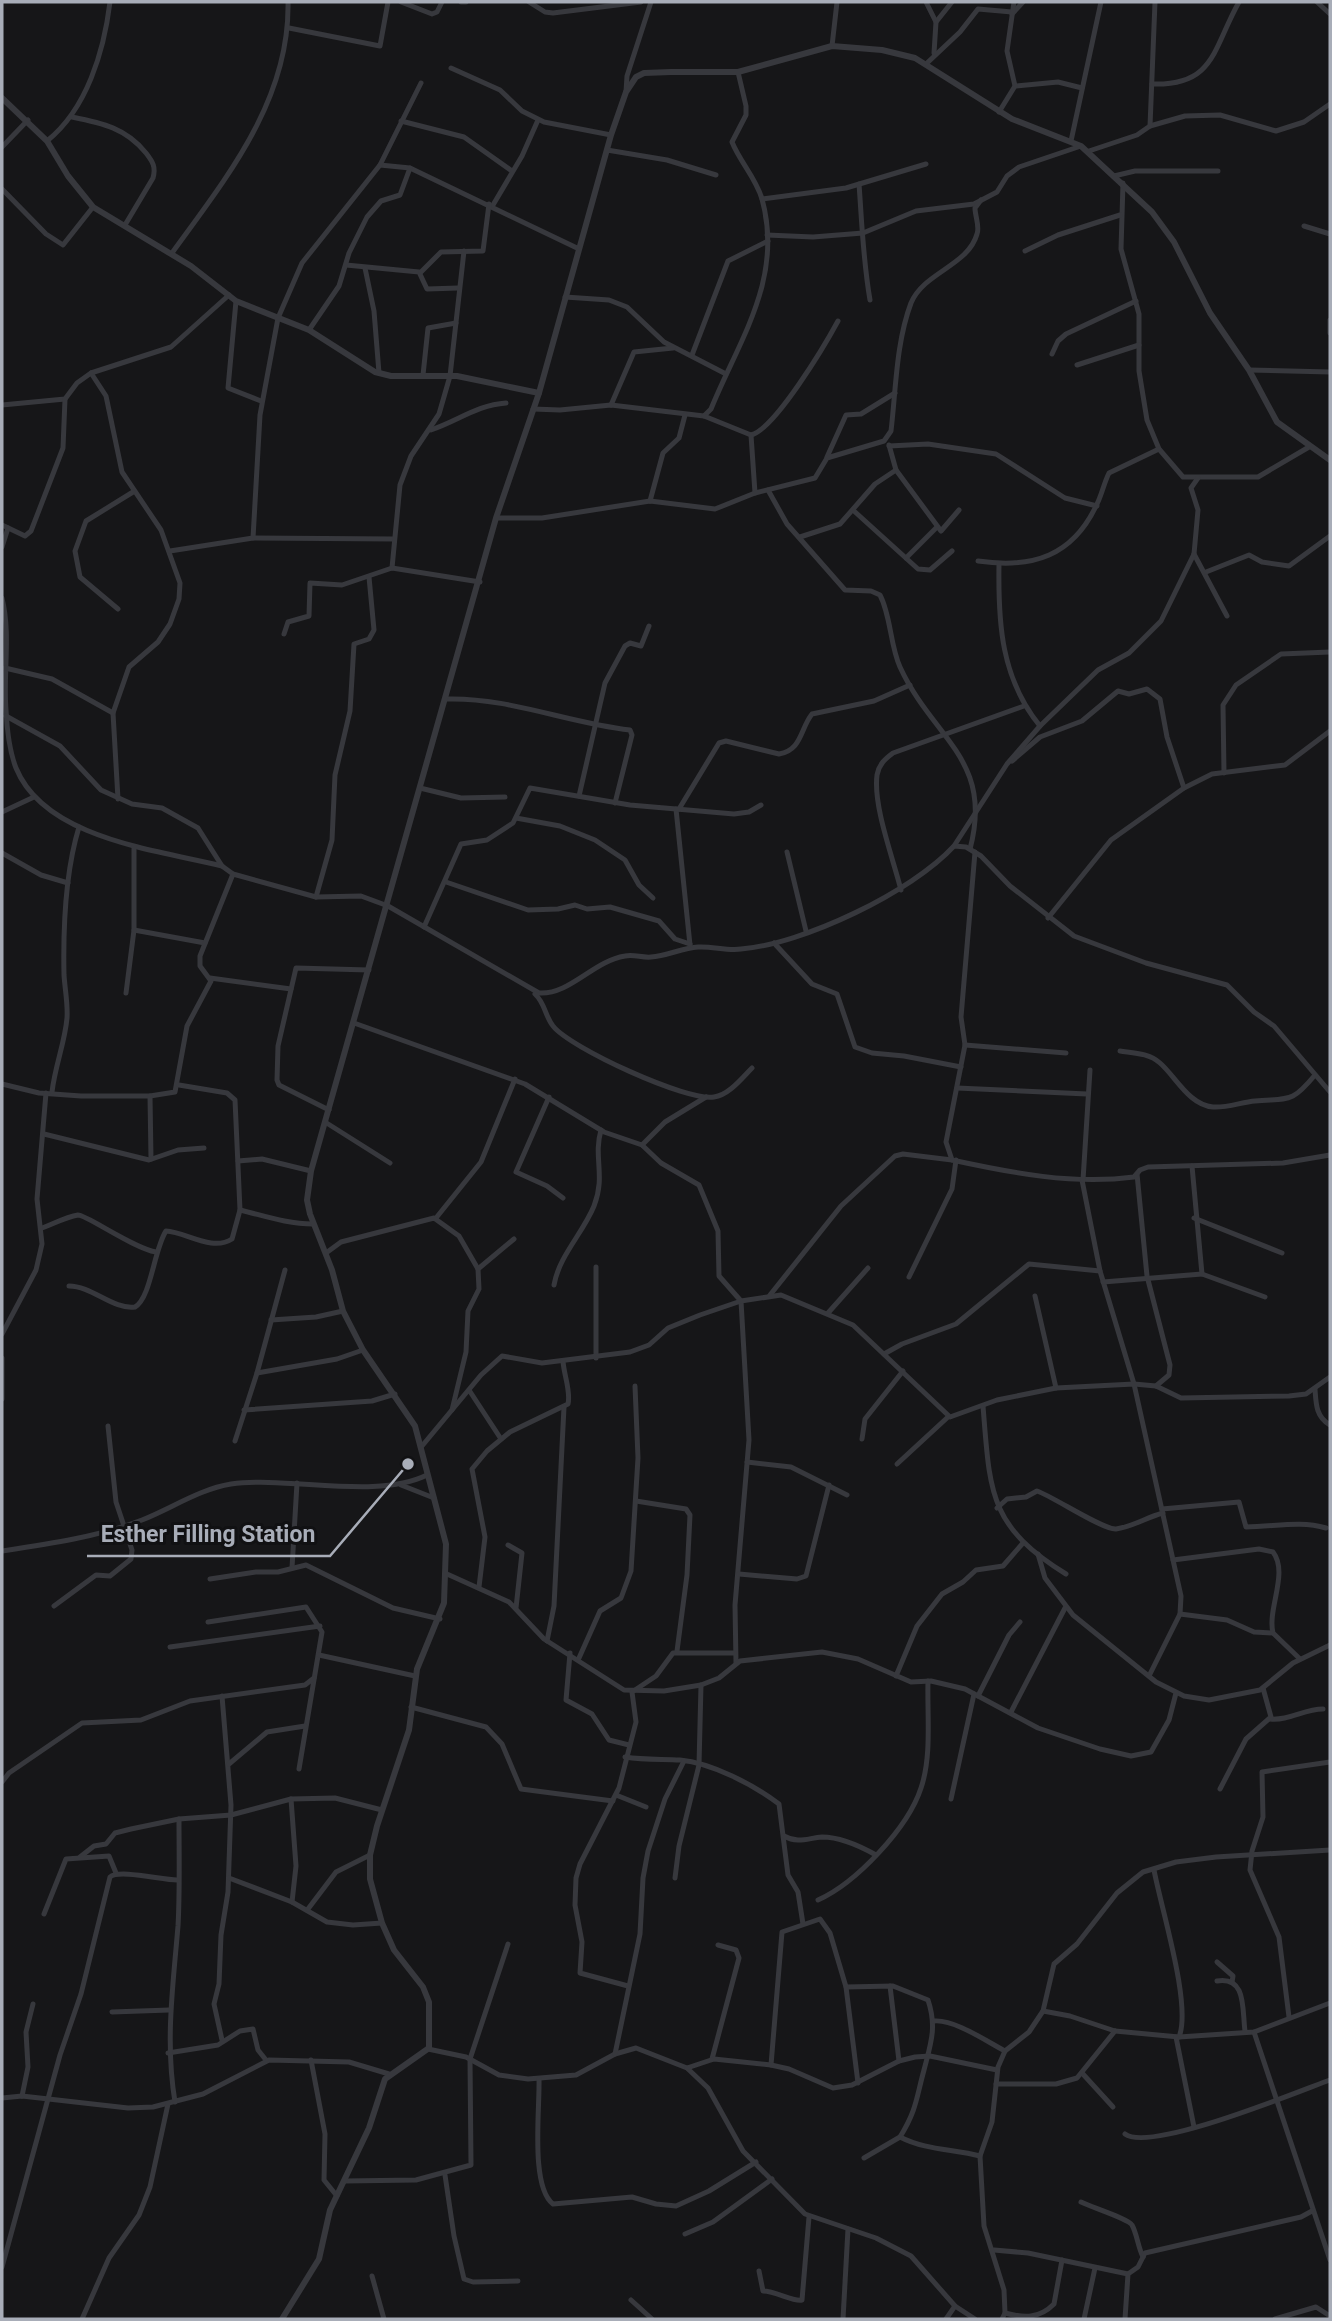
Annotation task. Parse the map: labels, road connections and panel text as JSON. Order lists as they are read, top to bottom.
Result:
{
  "places": ["Esther Filling Station"]
}
